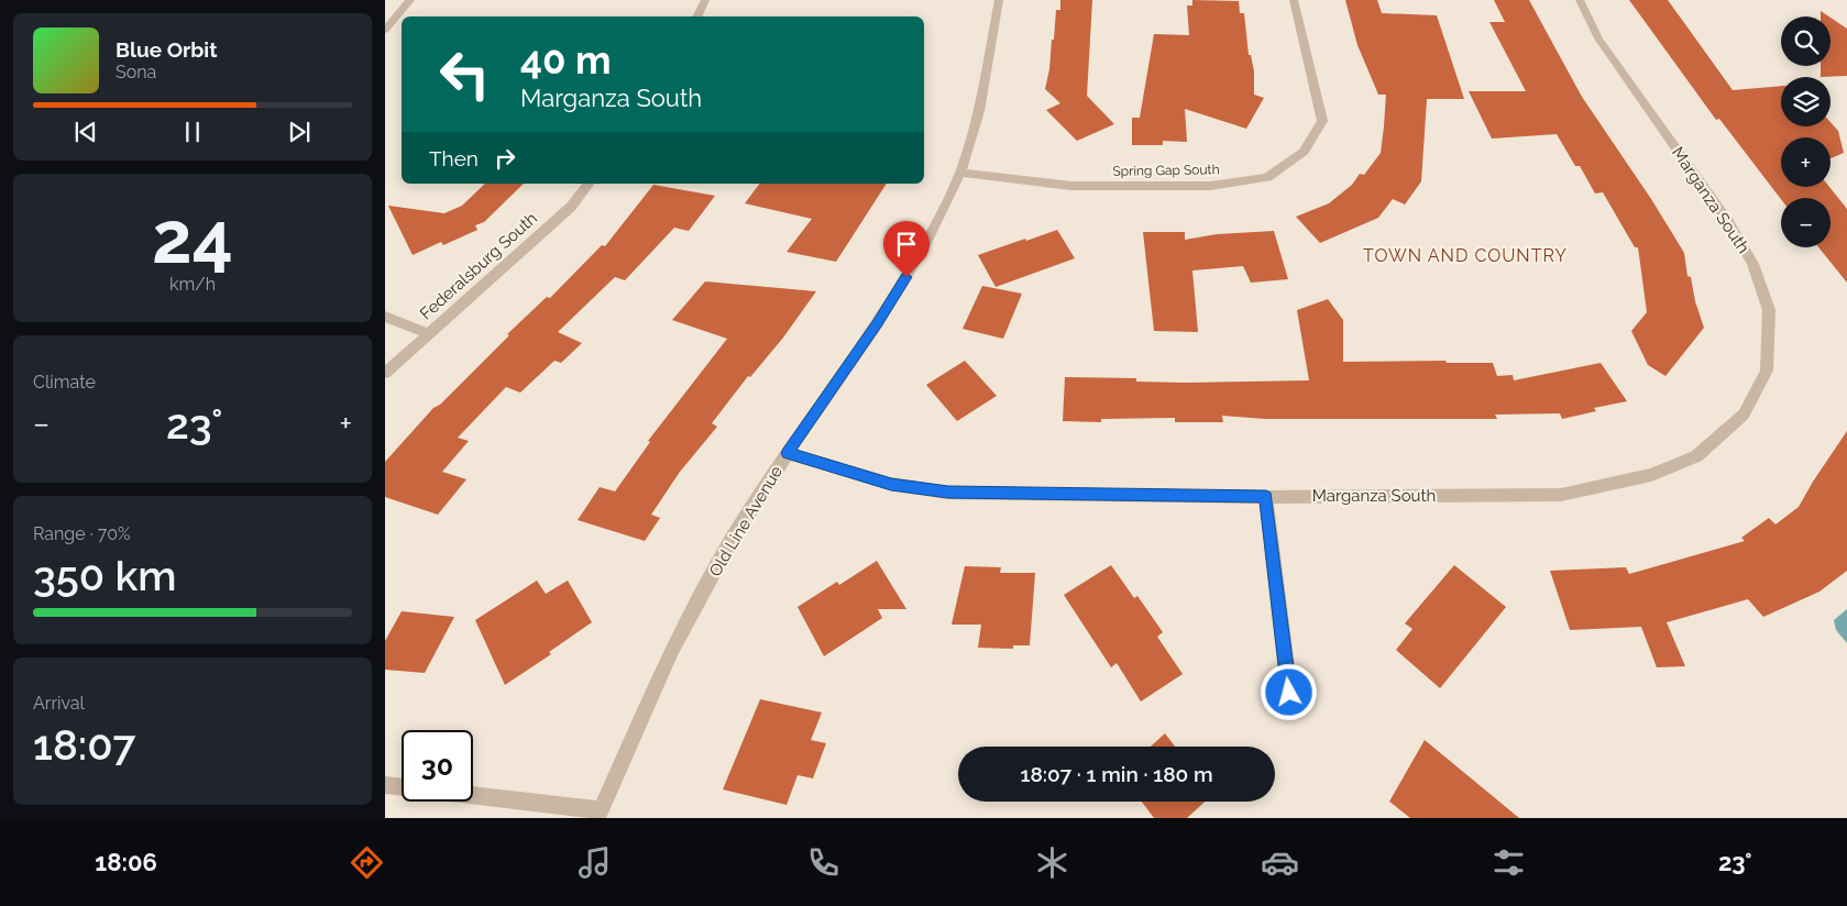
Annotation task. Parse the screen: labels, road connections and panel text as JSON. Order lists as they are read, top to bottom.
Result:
{
  "streets": {
    "street": [
      "Spring Gap South",
      "Marganza South",
      "Federalsburg South",
      "Old Line Avenue"
    ]
  },
  "crossings": [
    ["Spring Gap South", "Old Line Avenue"],
    ["Marganza South", "Old Line Avenue"]
  ],
  "districts": ["TOWN AND COUNTRY"],
  "page": {
    "map_buttons": ["+", "−"],
    "turn": ["40 m", "Marganza South"],
    "song": ["Blue Orbit", "Sona"],
    "then": "Then",
    "tile": [
      ["24", "km/h"],
      "Climate",
      ["Range · 70%", "350 km"],
      ["Arrival", "18:07"]
    ],
    "heat": ["−", "23°", "+"],
    "limit": "30",
    "trip": "18:07 · 1 min · 180 m",
    "tabs": ["18:06", "23°"]
  }
}
